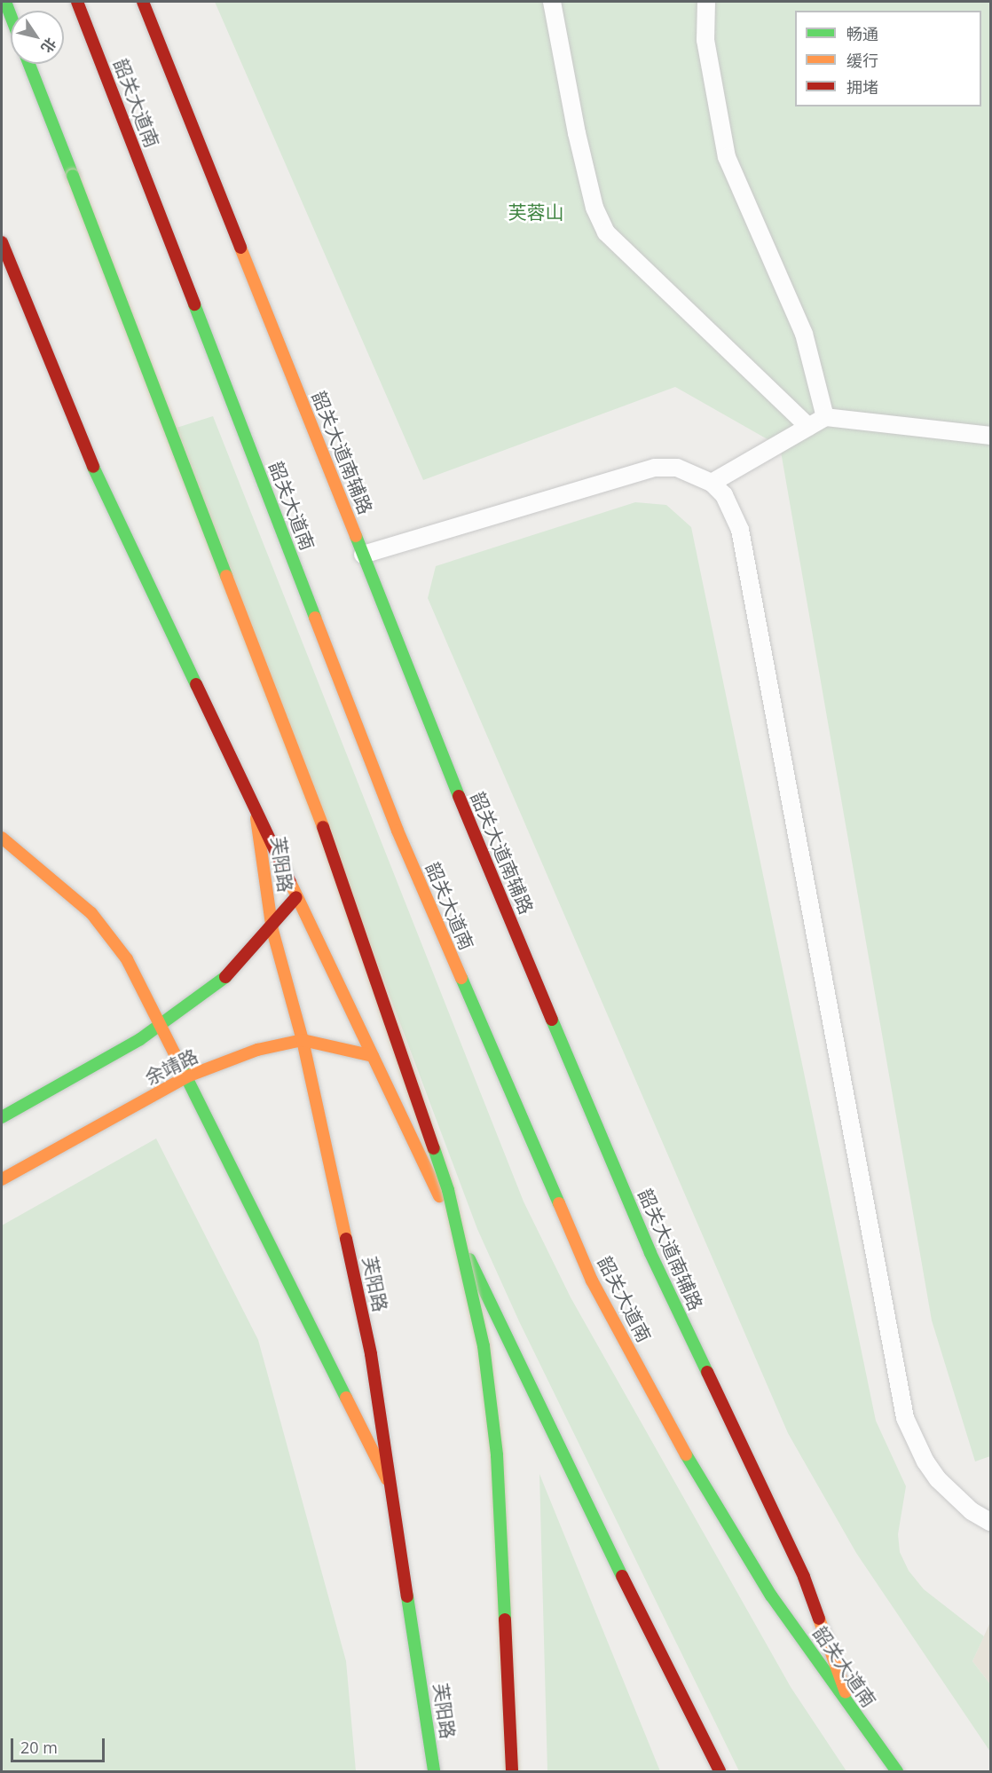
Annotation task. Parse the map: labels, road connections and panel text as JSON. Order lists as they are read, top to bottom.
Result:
{
  "streets": {
    "main road": [
      "韶关大道南",
      "韶关大道南辅路",
      "芙阳路",
      "余靖路"
    ]
  },
  "crossings": [
    ["韶关大道南", "韶关大道南辅路"],
    ["芙阳路", "余靖路"]
  ],
  "parks": ["芙蓉山"],
  "legend": ["畅通", "缓行", "拥堵"],
  "scale_bar": "20 m",
  "north": "bottom right"
}
